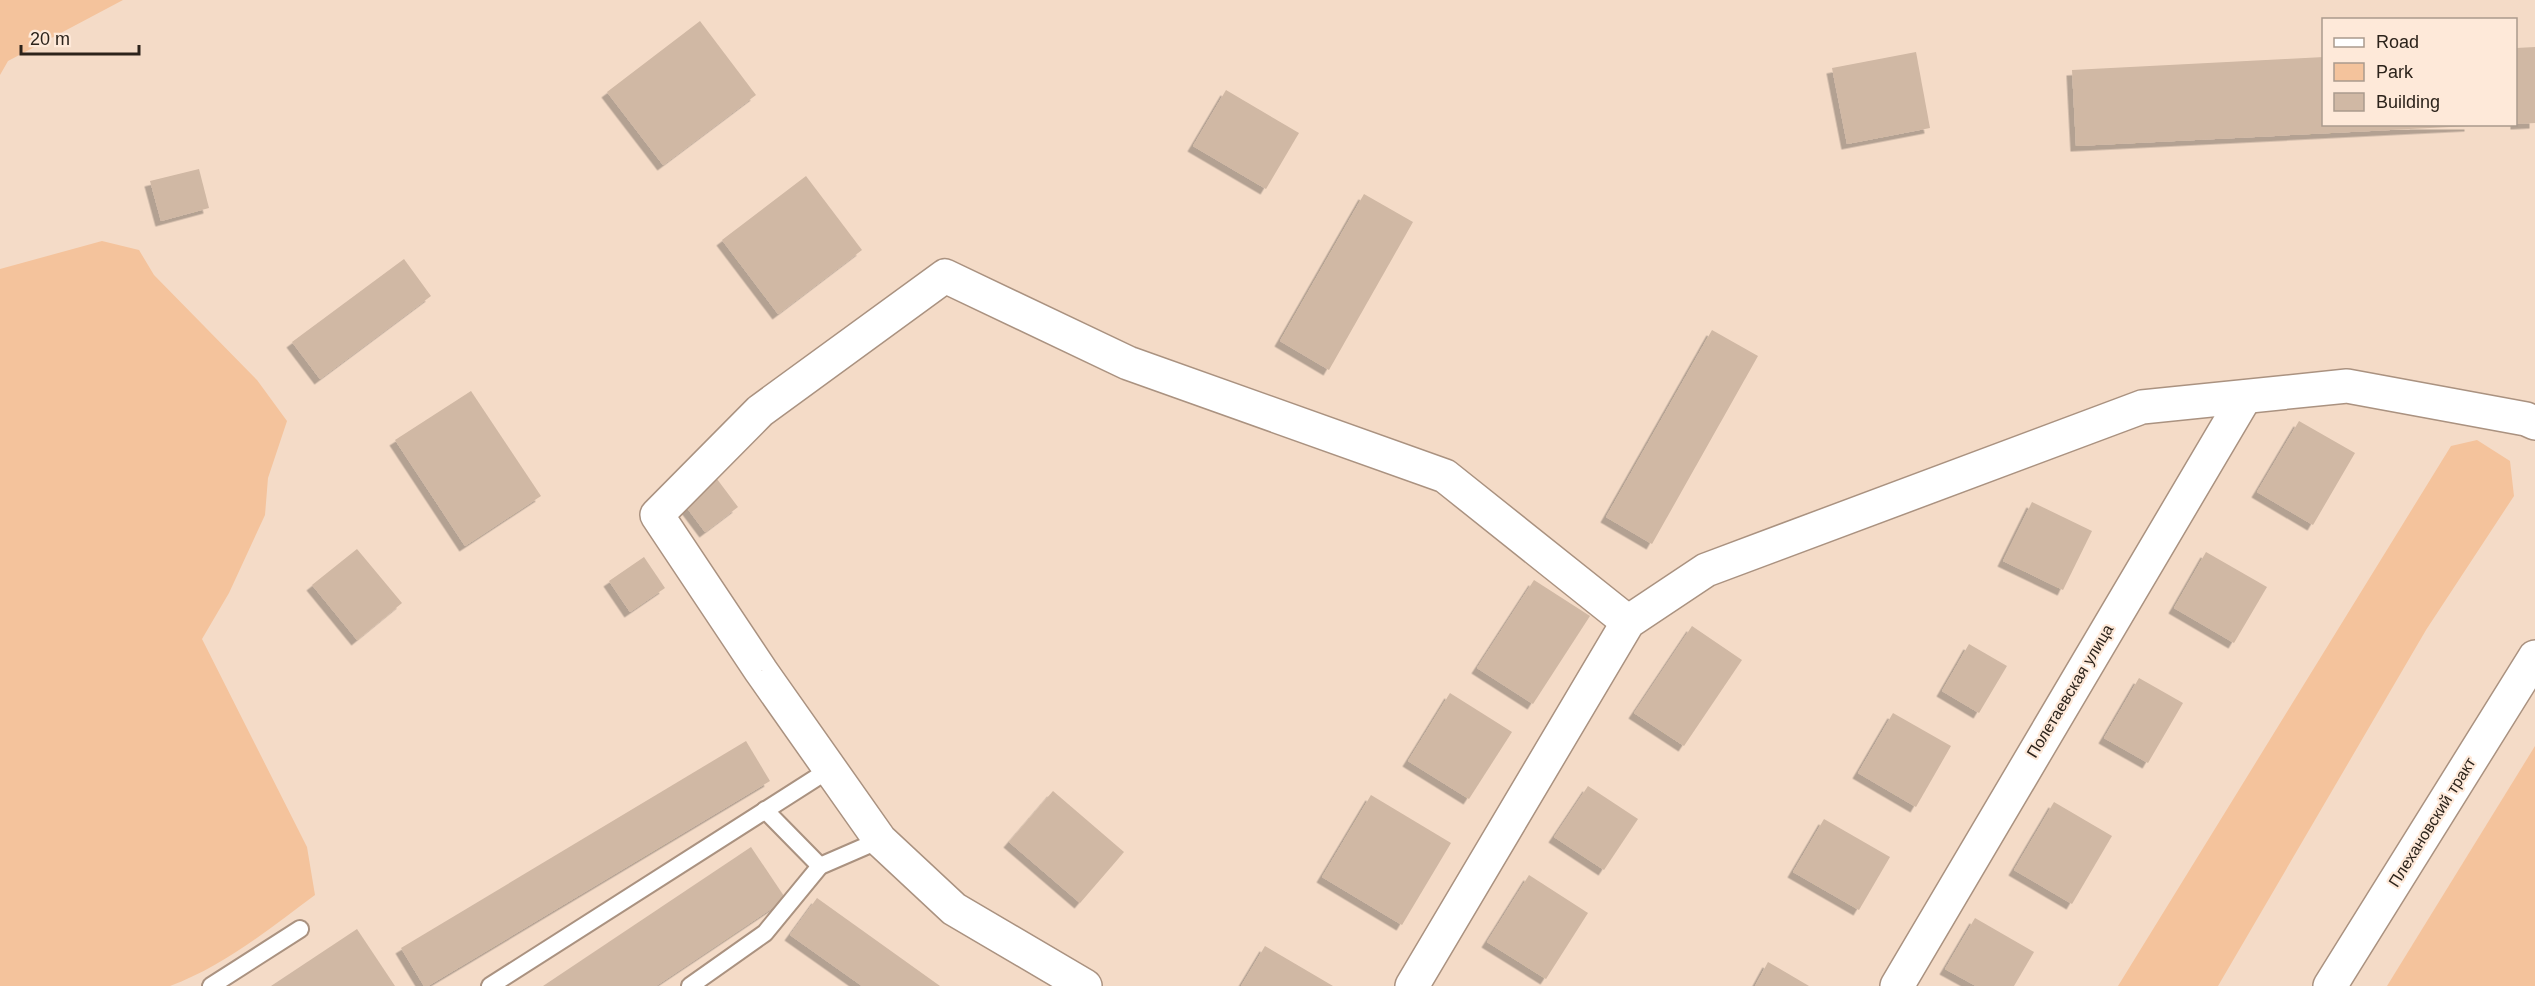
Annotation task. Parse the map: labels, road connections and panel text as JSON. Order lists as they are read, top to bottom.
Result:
{
  "streets": {
    "street": ["Полетаевская улица", "Плехановский тракт"]
  },
  "legend": ["Road", "Park", "Building"],
  "scale_bar": "20 m"
}
